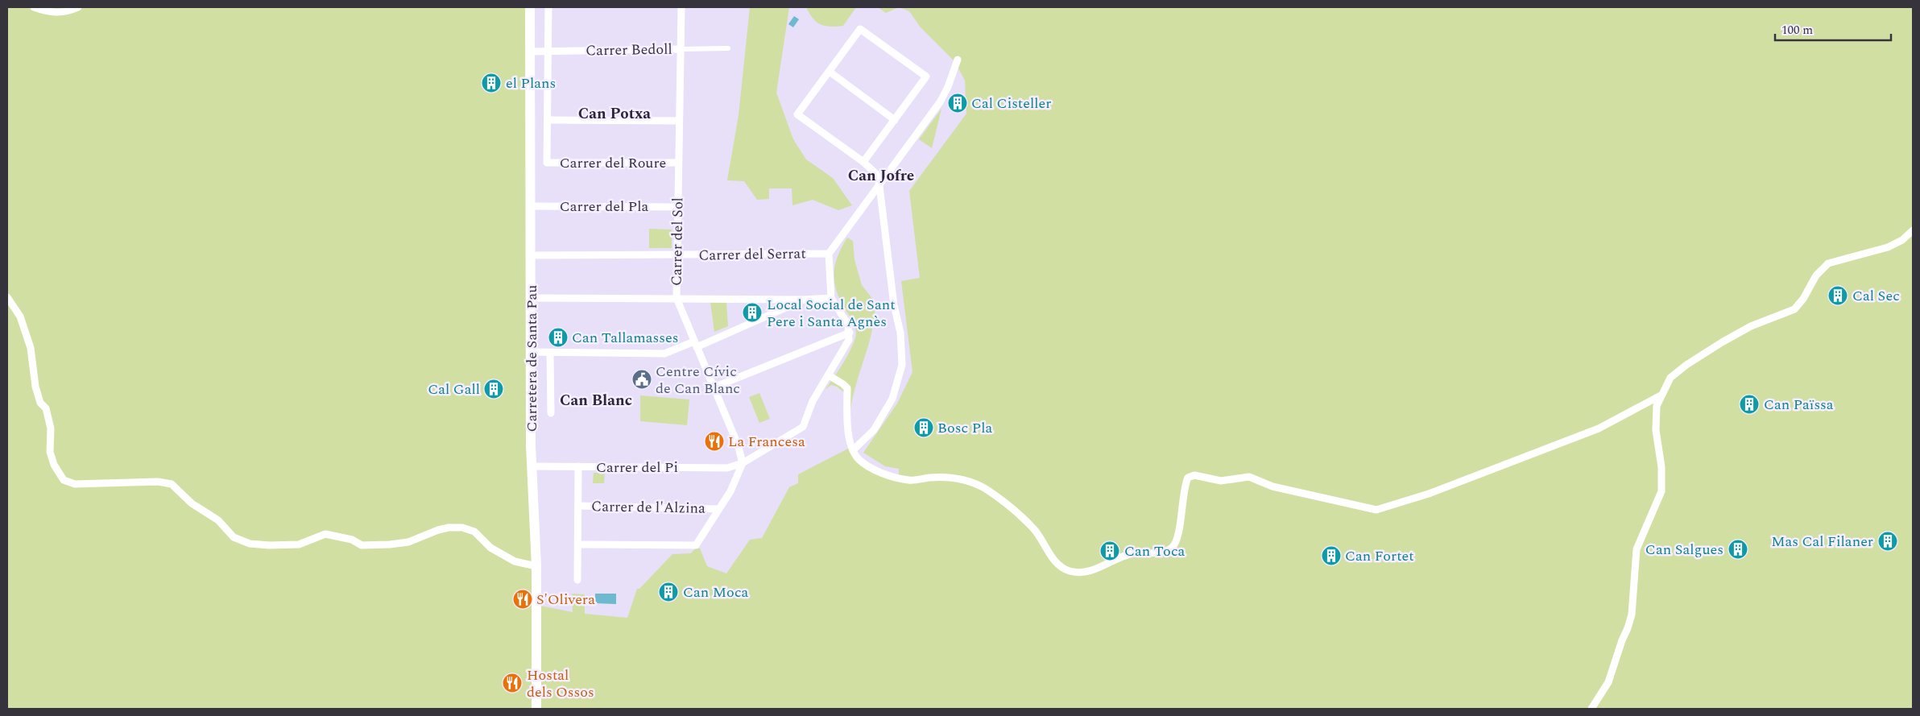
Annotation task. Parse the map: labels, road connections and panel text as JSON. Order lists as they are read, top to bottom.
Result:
{
  "streets": {
    "main road": ["Carretera de Santa Pau"],
    "street": [
      "Carrer Bedoll",
      "Carrer del Roure",
      "Carrer del Pla",
      "Carrer del Sol",
      "Carrer del Serrat",
      "Carrer del Pi",
      "Carrer de l'Alzina"
    ]
  },
  "crossings": [
    ["Carrer Bedoll", "Carrer del Sol"],
    ["Carrer Bedoll", "Carretera de Santa Pau"],
    ["Carrer del Roure", "Carrer del Sol"],
    ["Carrer del Pla", "Carrer del Sol"],
    ["Carrer del Pla", "Carretera de Santa Pau"],
    ["Carrer del Sol", "Carrer del Serrat"],
    ["Carrer del Sol", "Carrer del Pi"],
    ["Carrer del Serrat", "Carretera de Santa Pau"],
    ["Carretera de Santa Pau", "Carrer del Pi"]
  ],
  "districts": ["Can Potxa", "Can Jofre", "Can Blanc"],
  "places": {
    "building": [
      "el Plans",
      "Cal Cisteller",
      "Cal Sec",
      "Local Social de Sant Pere i Santa Agnès",
      "Can Tallamasses",
      "Cal Gall",
      "Can Païssa",
      "Bosc Pla",
      "Mas Cal Filaner",
      "Can Salgues",
      "Can Toca",
      "Can Fortet",
      "Can Moca"
    ],
    "public building": ["Centre Cívic de Can Blanc"],
    "restaurant": ["La Francesa", "S'Olivera", "Hostal dels Ossos"]
  },
  "scale_bar": "100 m"
}
